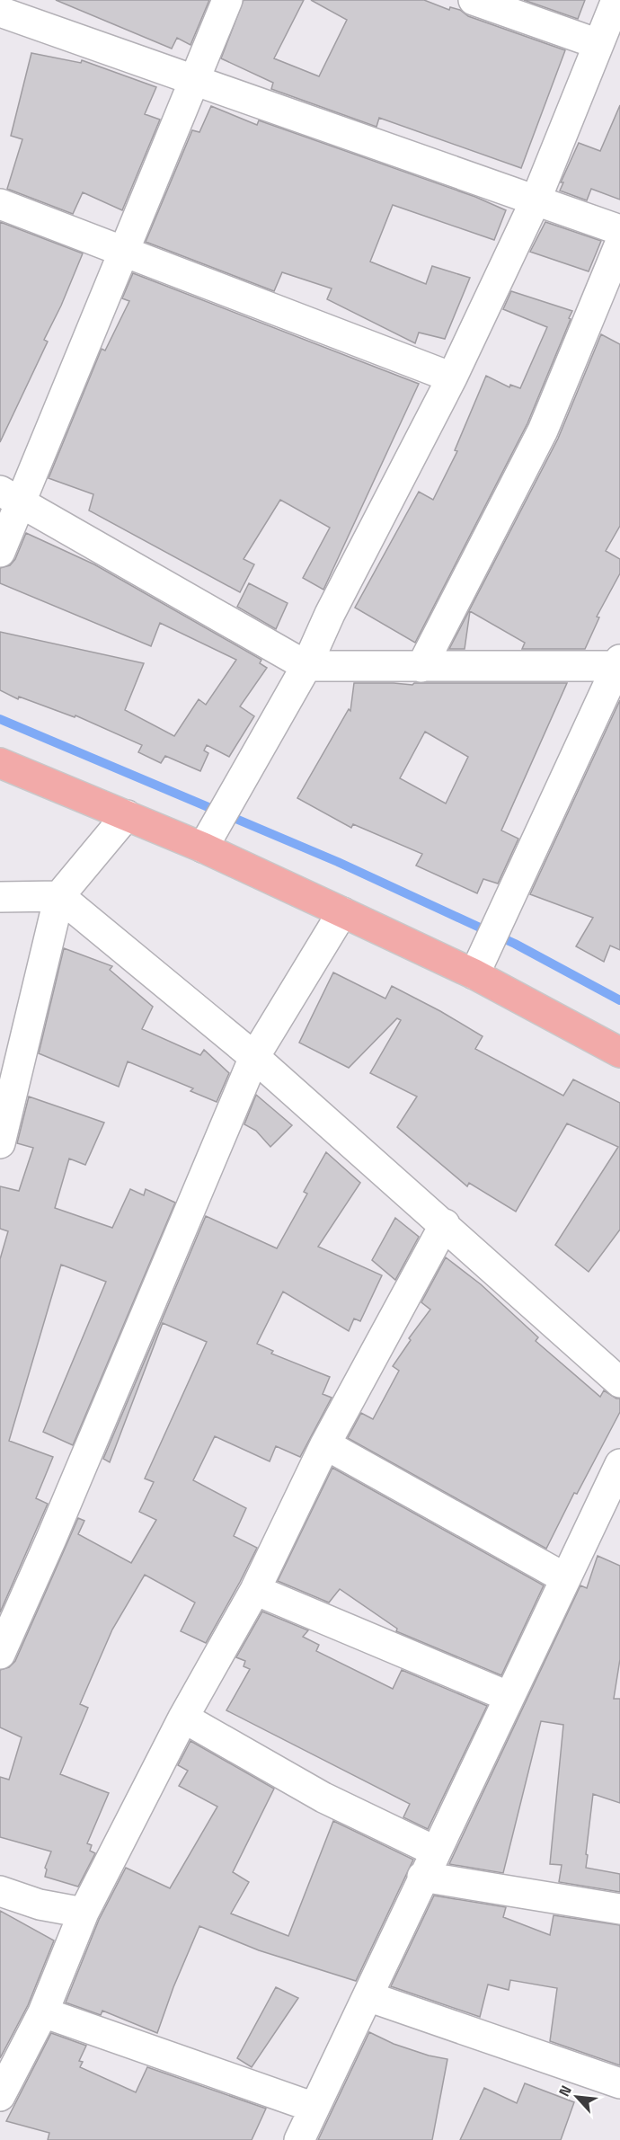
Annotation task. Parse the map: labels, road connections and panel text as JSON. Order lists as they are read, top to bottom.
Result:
{
  "north": "top left"
}
